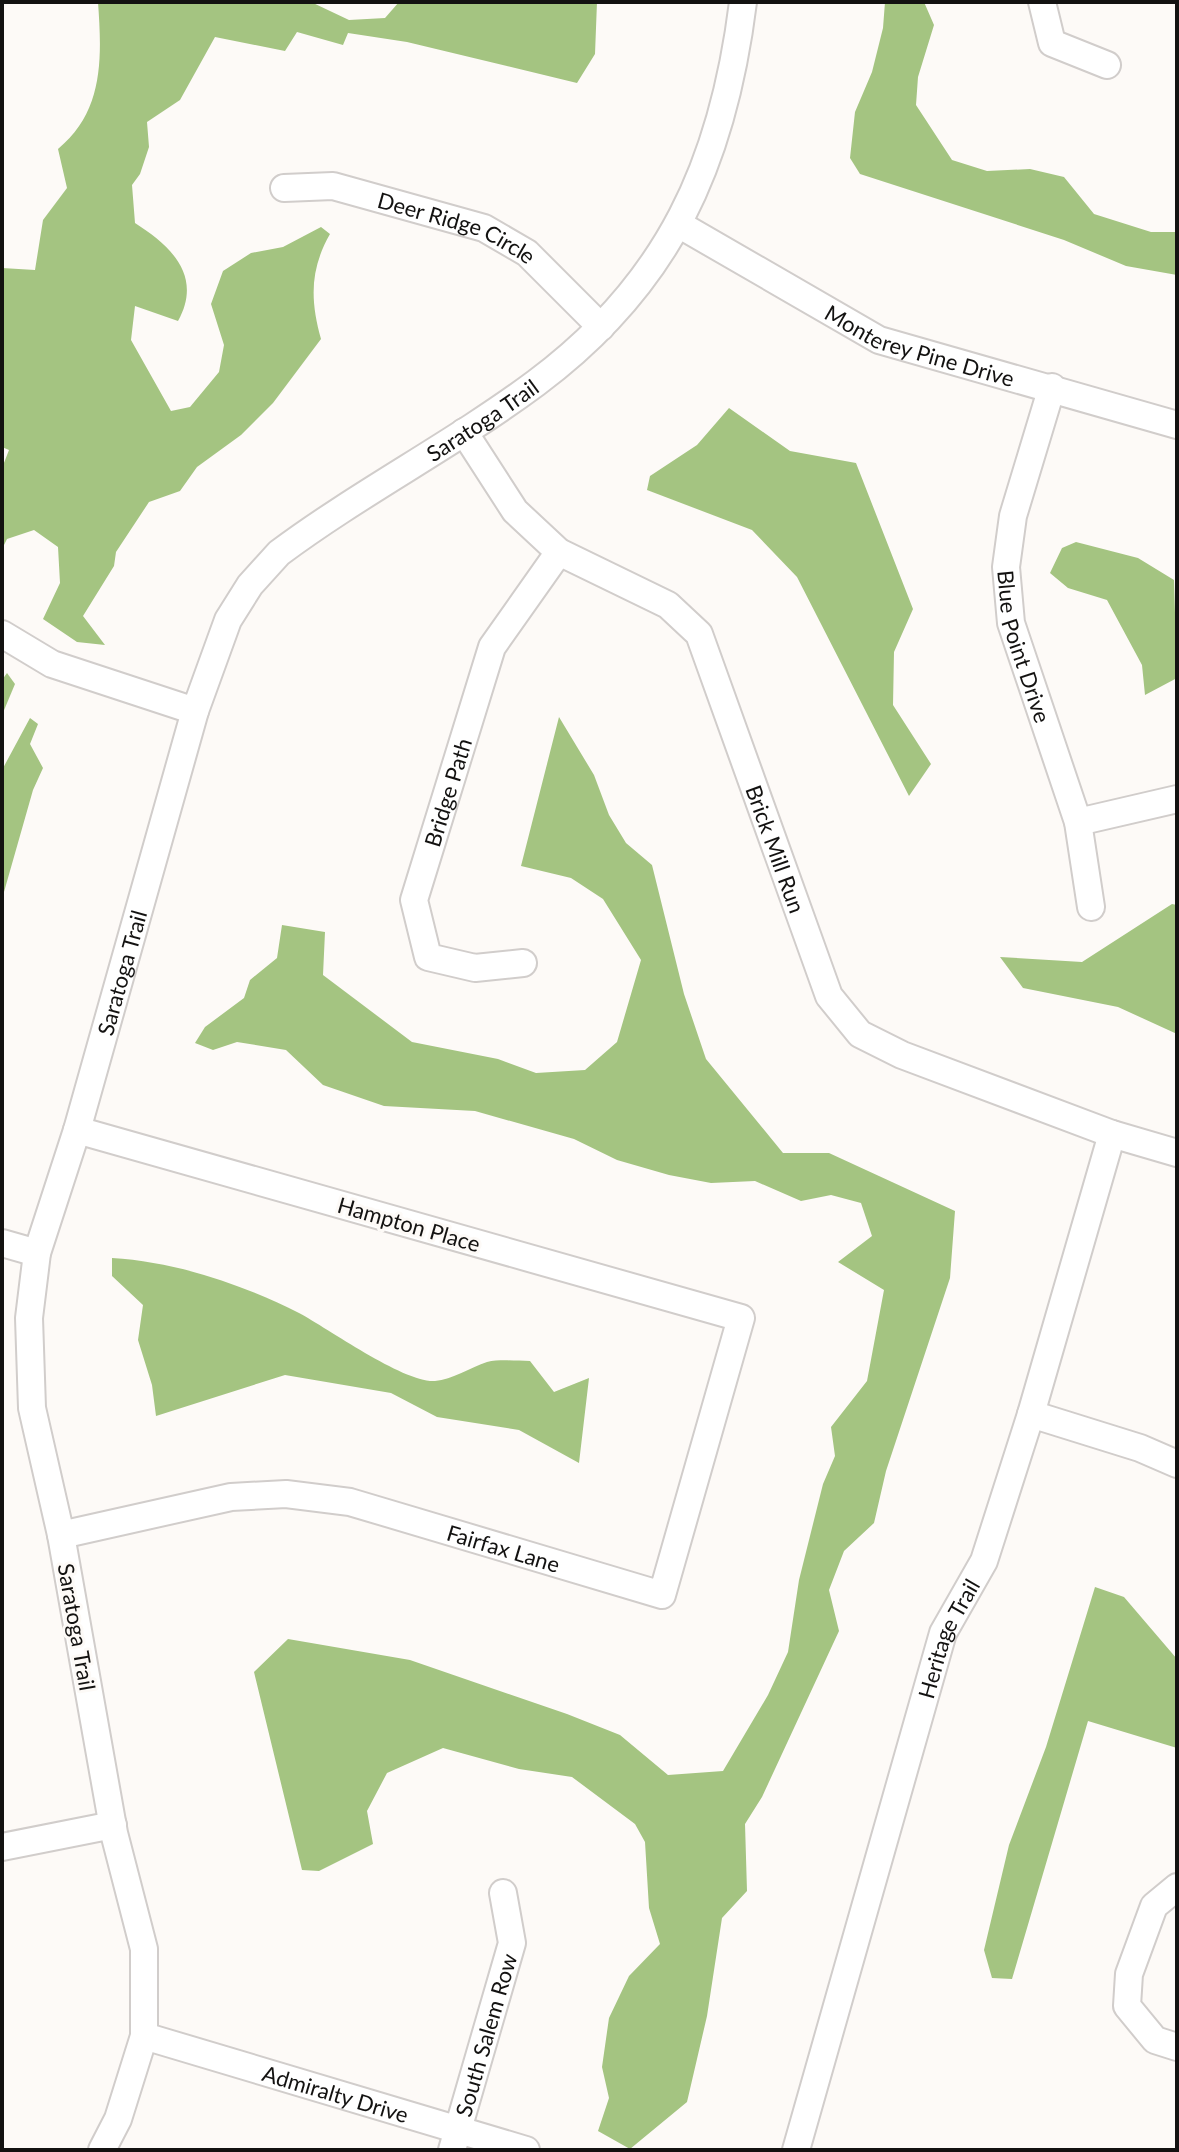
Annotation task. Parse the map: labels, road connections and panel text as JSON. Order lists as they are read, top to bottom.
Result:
{
  "streets": {
    "street": [
      "Deer Ridge Circle",
      "Monterey Pine Drive",
      "Saratoga Trail",
      "Blue Point Drive",
      "Bridge Path",
      "Brick Mill Run",
      "Hampton Place",
      "Fairfax Lane",
      "Heritage Trail",
      "South Salem Row",
      "Admiralty Drive"
    ]
  },
  "crossings": [
    ["Deer Ridge Circle", "Saratoga Trail"],
    ["Monterey Pine Drive", "Saratoga Trail"],
    ["Monterey Pine Drive", "Blue Point Drive"],
    ["Saratoga Trail", "Brick Mill Run"],
    ["Saratoga Trail", "Hampton Place"],
    ["Saratoga Trail", "Fairfax Lane"],
    ["Saratoga Trail", "Admiralty Drive"],
    ["Bridge Path", "Brick Mill Run"],
    ["Brick Mill Run", "Heritage Trail"],
    ["Hampton Place", "Fairfax Lane"],
    ["South Salem Row", "Admiralty Drive"]
  ]
}
